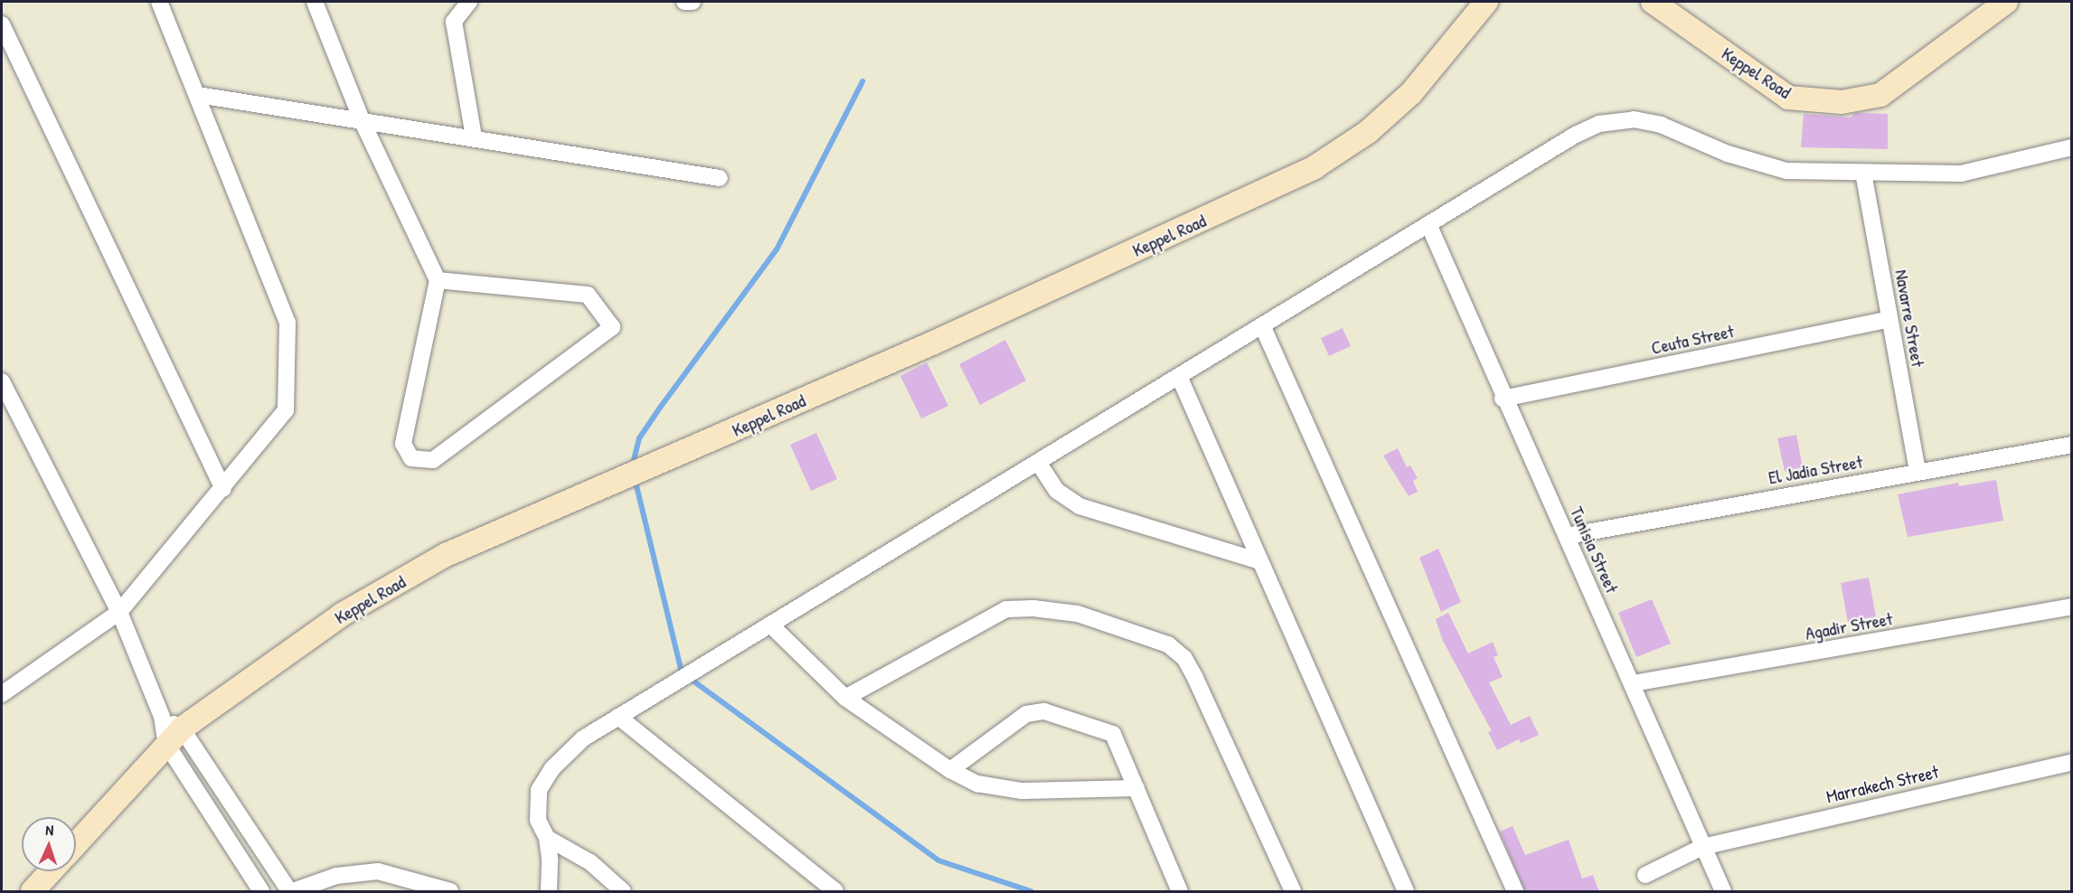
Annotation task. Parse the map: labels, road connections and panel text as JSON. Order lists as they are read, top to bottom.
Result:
{
  "streets": {
    "street": [
      "Keppel Road",
      "Navarre Street",
      "Ceuta Street",
      "El Jadia Street",
      "Tunisia Street",
      "Agadir Street",
      "Marrakech Street"
    ]
  },
  "crossings": [
    ["Navarre Street", "Ceuta Street"],
    ["Navarre Street", "El Jadia Street"],
    ["Ceuta Street", "Tunisia Street"],
    ["El Jadia Street", "Tunisia Street"],
    ["Tunisia Street", "Agadir Street"],
    ["Tunisia Street", "Marrakech Street"]
  ],
  "north": "top"
}
